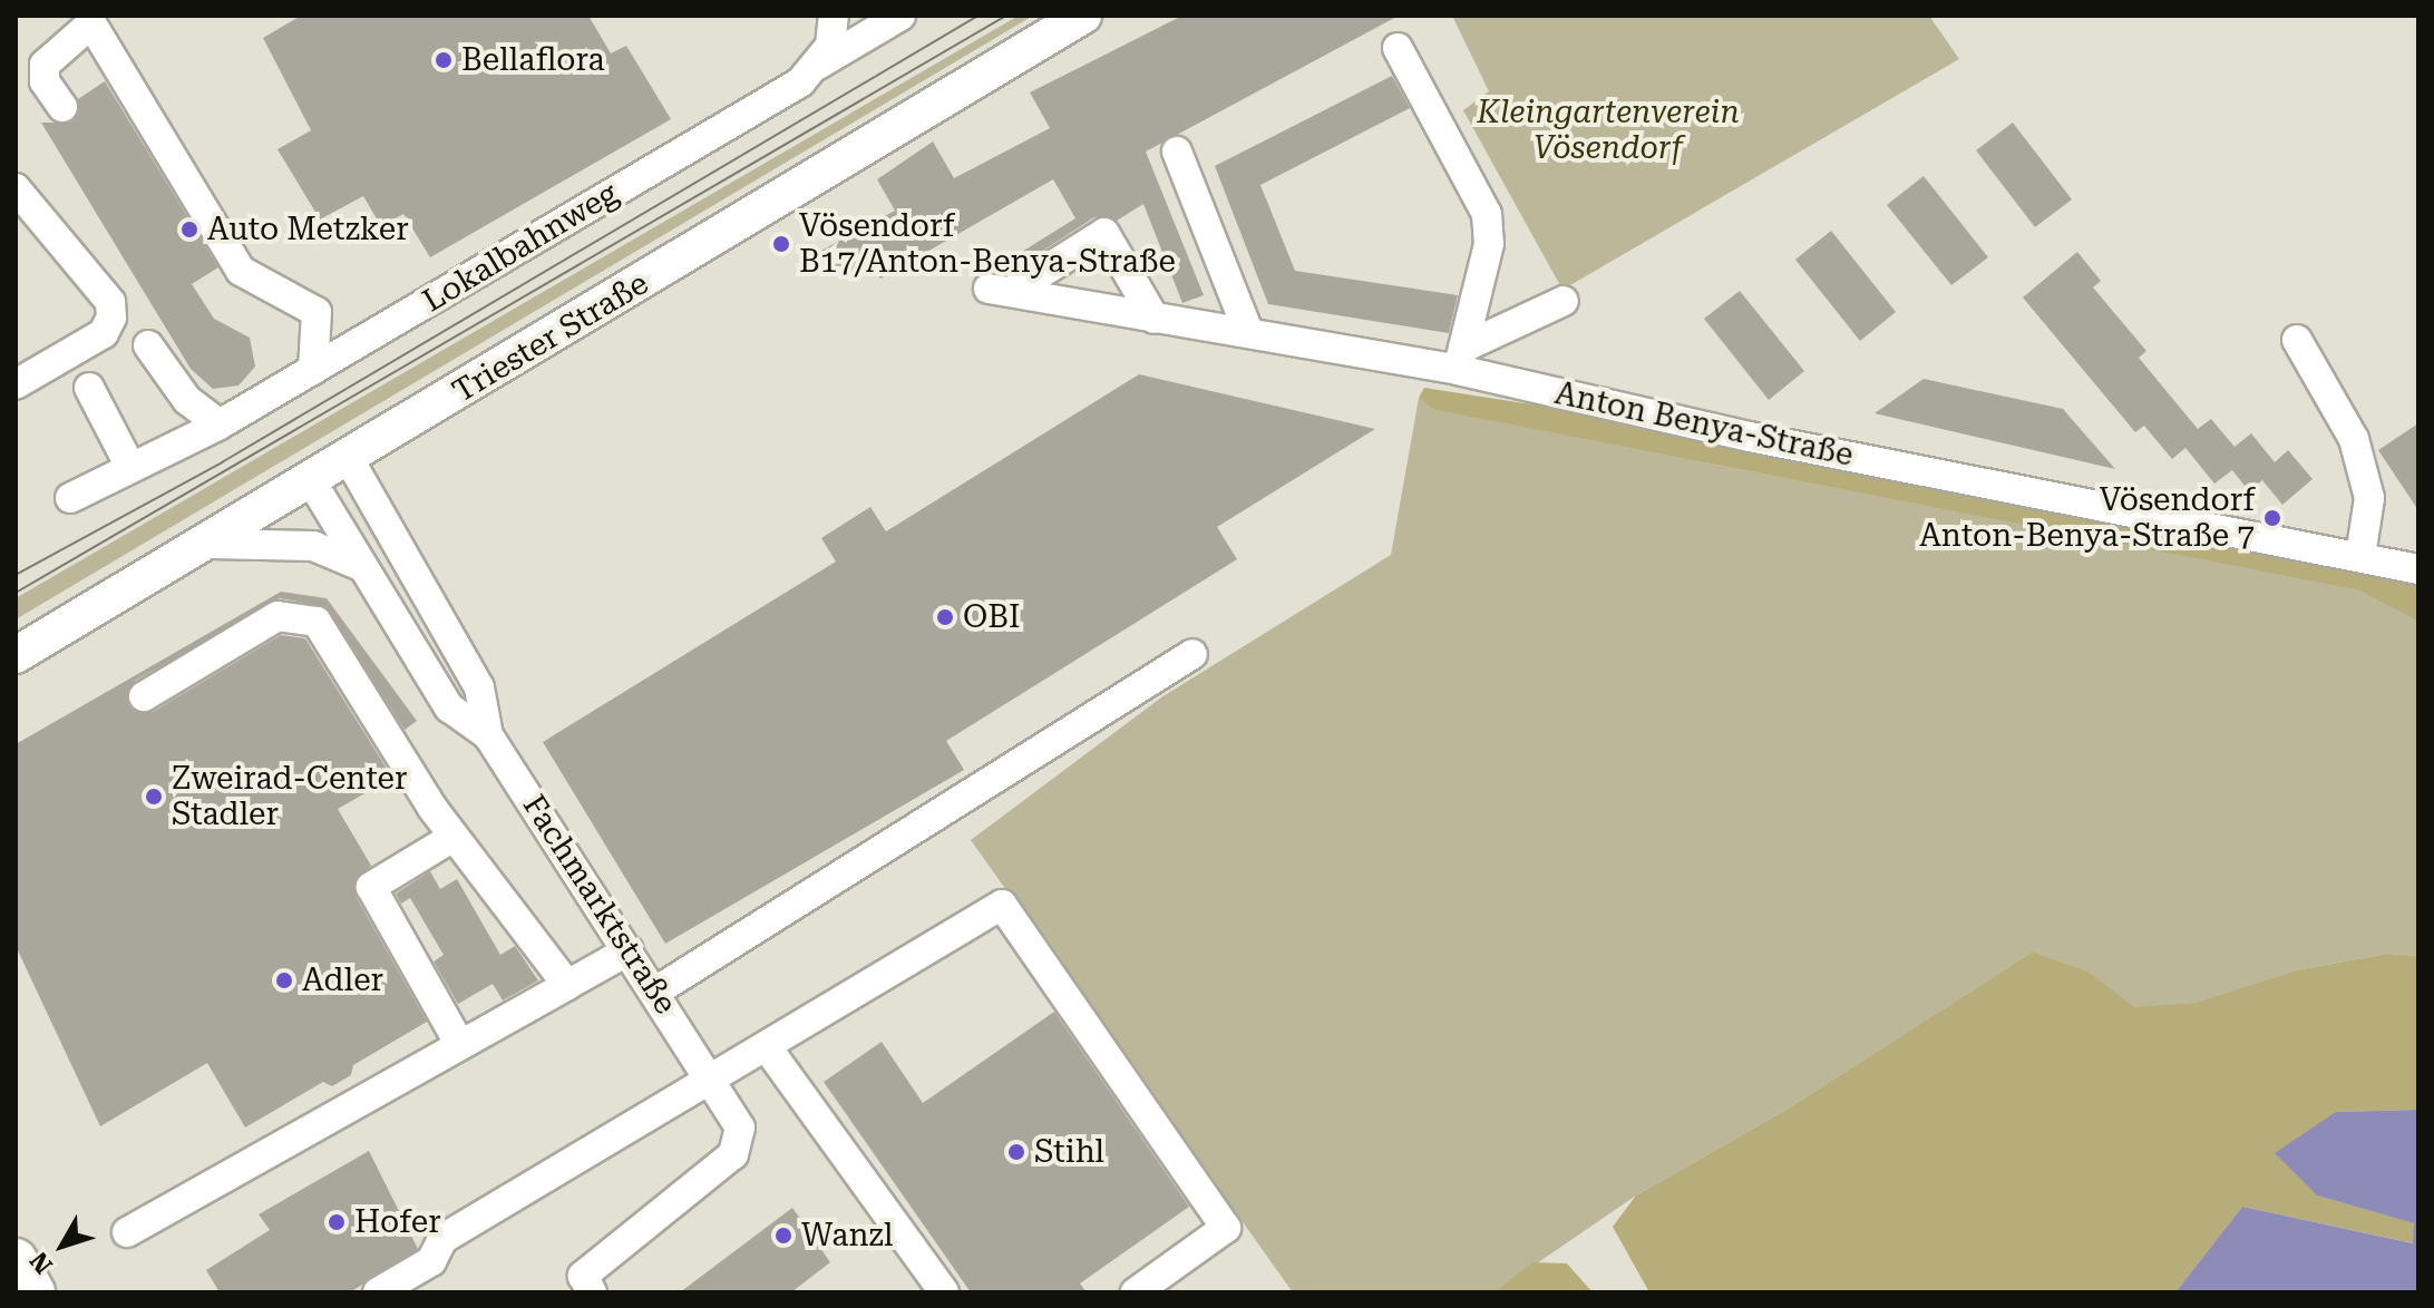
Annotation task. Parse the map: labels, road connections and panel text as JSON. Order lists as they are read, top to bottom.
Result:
{
  "streets": {
    "main road": ["Triester Straße"],
    "street": ["Lokalbahnweg", "Anton Benya-Straße", "Fachmarktstraße"]
  },
  "crossings": [
    ["Triester Straße", "Fachmarktstraße"]
  ],
  "parks": ["Kleingartenverein Vösendorf"],
  "places": [
    "Bellaflora",
    "Auto Metzker",
    "Vösendorf B17/Anton-Benya-Straße",
    "Vösendorf Anton-Benya-Straße 7",
    "OBI",
    "Zweirad-Center Stadler",
    "Adler",
    "Stihl",
    "Hofer",
    "Wanzl"
  ],
  "north": "bottom left"
}
